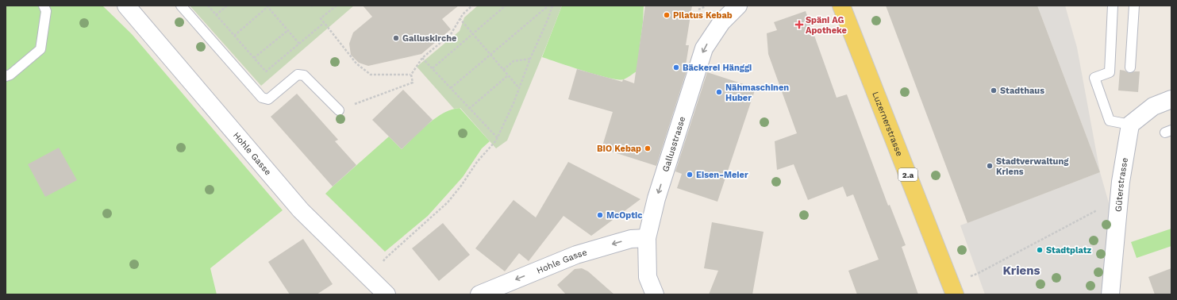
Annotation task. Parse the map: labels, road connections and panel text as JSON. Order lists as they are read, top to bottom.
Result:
{
  "streets": {
    "main road": ["Luzernerstrasse", "2.a"],
    "street": ["Gallusstrasse", "Hohle Gasse", "Güterstrasse"]
  },
  "crossings": [
    ["Gallusstrasse", "Hohle Gasse"]
  ],
  "one_way": ["Gallusstrasse"],
  "districts": ["Kriens"],
  "places": {
    "other": [
      "Pilatus Kebab",
      "Galluskirche",
      "Bäckerei Hänggi",
      "Stadthaus",
      "Nähmaschinen Huber",
      "BIO Kebap",
      "Stadtverwaltung Kriens",
      "Eisen-Meier",
      "McOptic",
      "Stadtplatz"
    ],
    "health": ["Späni AG Apotheke"]
  }
}
